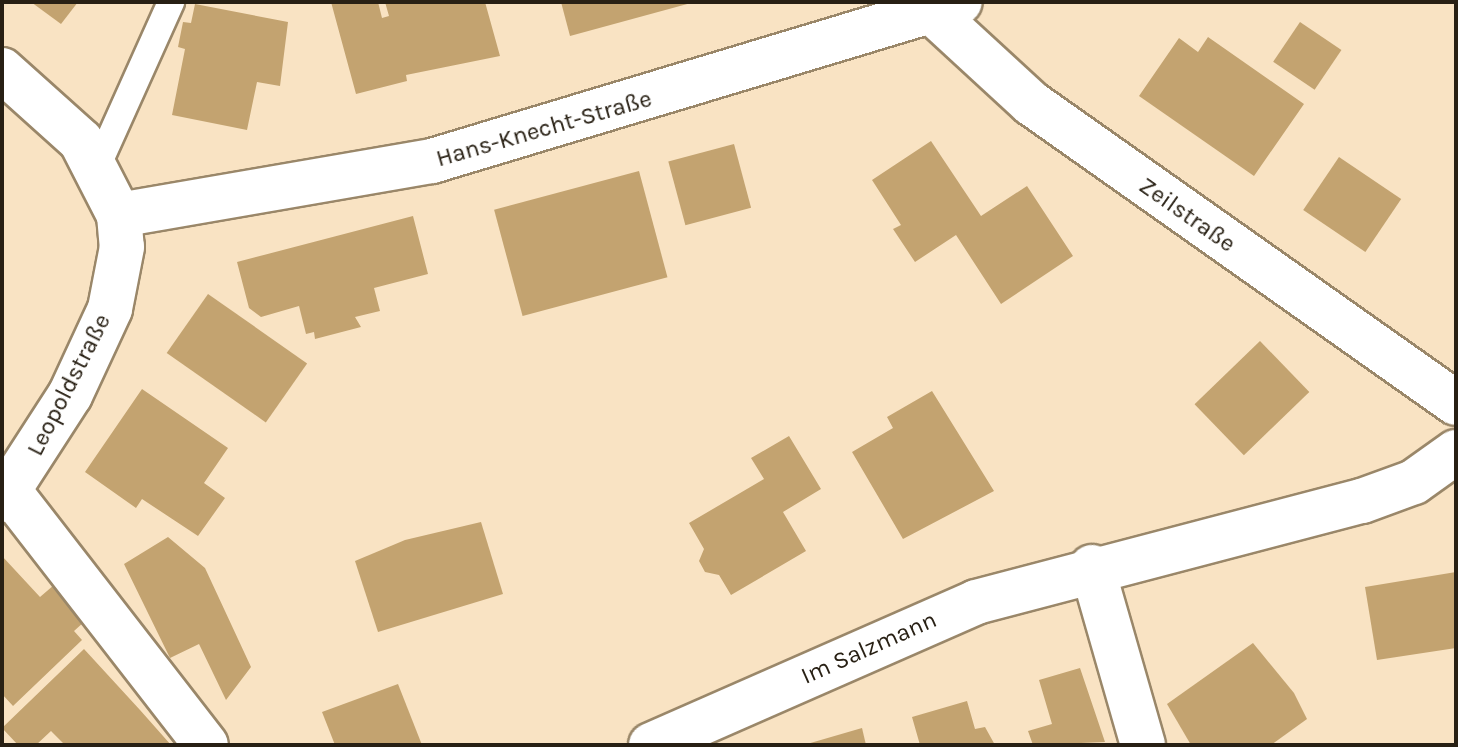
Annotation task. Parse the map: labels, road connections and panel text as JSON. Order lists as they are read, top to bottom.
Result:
{
  "streets": {
    "street": [
      "Hans-Knecht-Straße",
      "Zeilstraße",
      "Leopoldstraße",
      "Im Salzmann"
    ]
  },
  "crossings": [
    ["Hans-Knecht-Straße", "Zeilstraße"],
    ["Hans-Knecht-Straße", "Leopoldstraße"]
  ]
}
